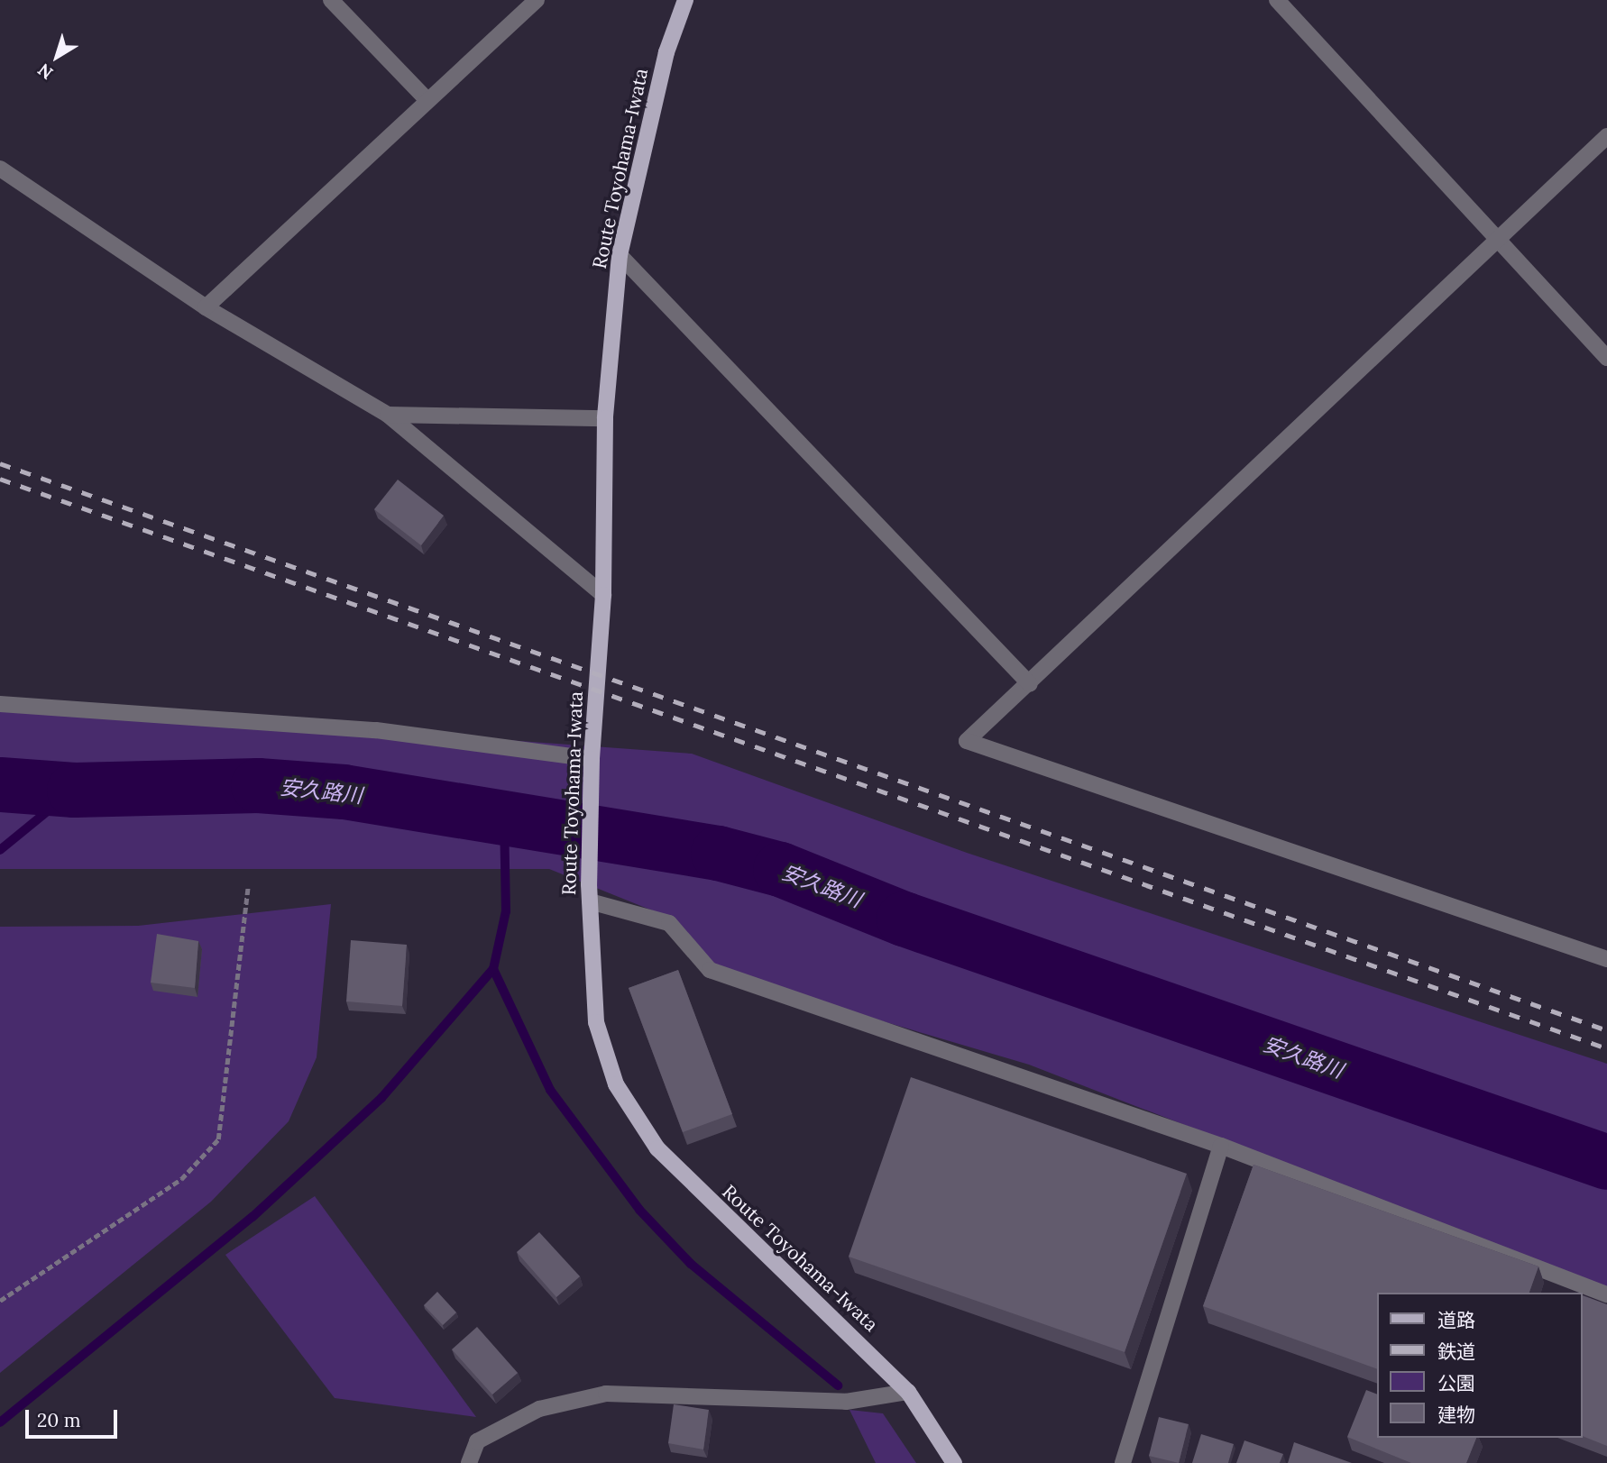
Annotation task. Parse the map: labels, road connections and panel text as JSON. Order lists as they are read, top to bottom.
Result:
{
  "streets": {
    "main road": ["Route Toyohama-Iwata"]
  },
  "water": ["安久路川"],
  "legend": [
    "道路",
    "鉄道",
    "公園",
    "建物"
  ],
  "scale_bar": "20 m",
  "north": "bottom left"
}
